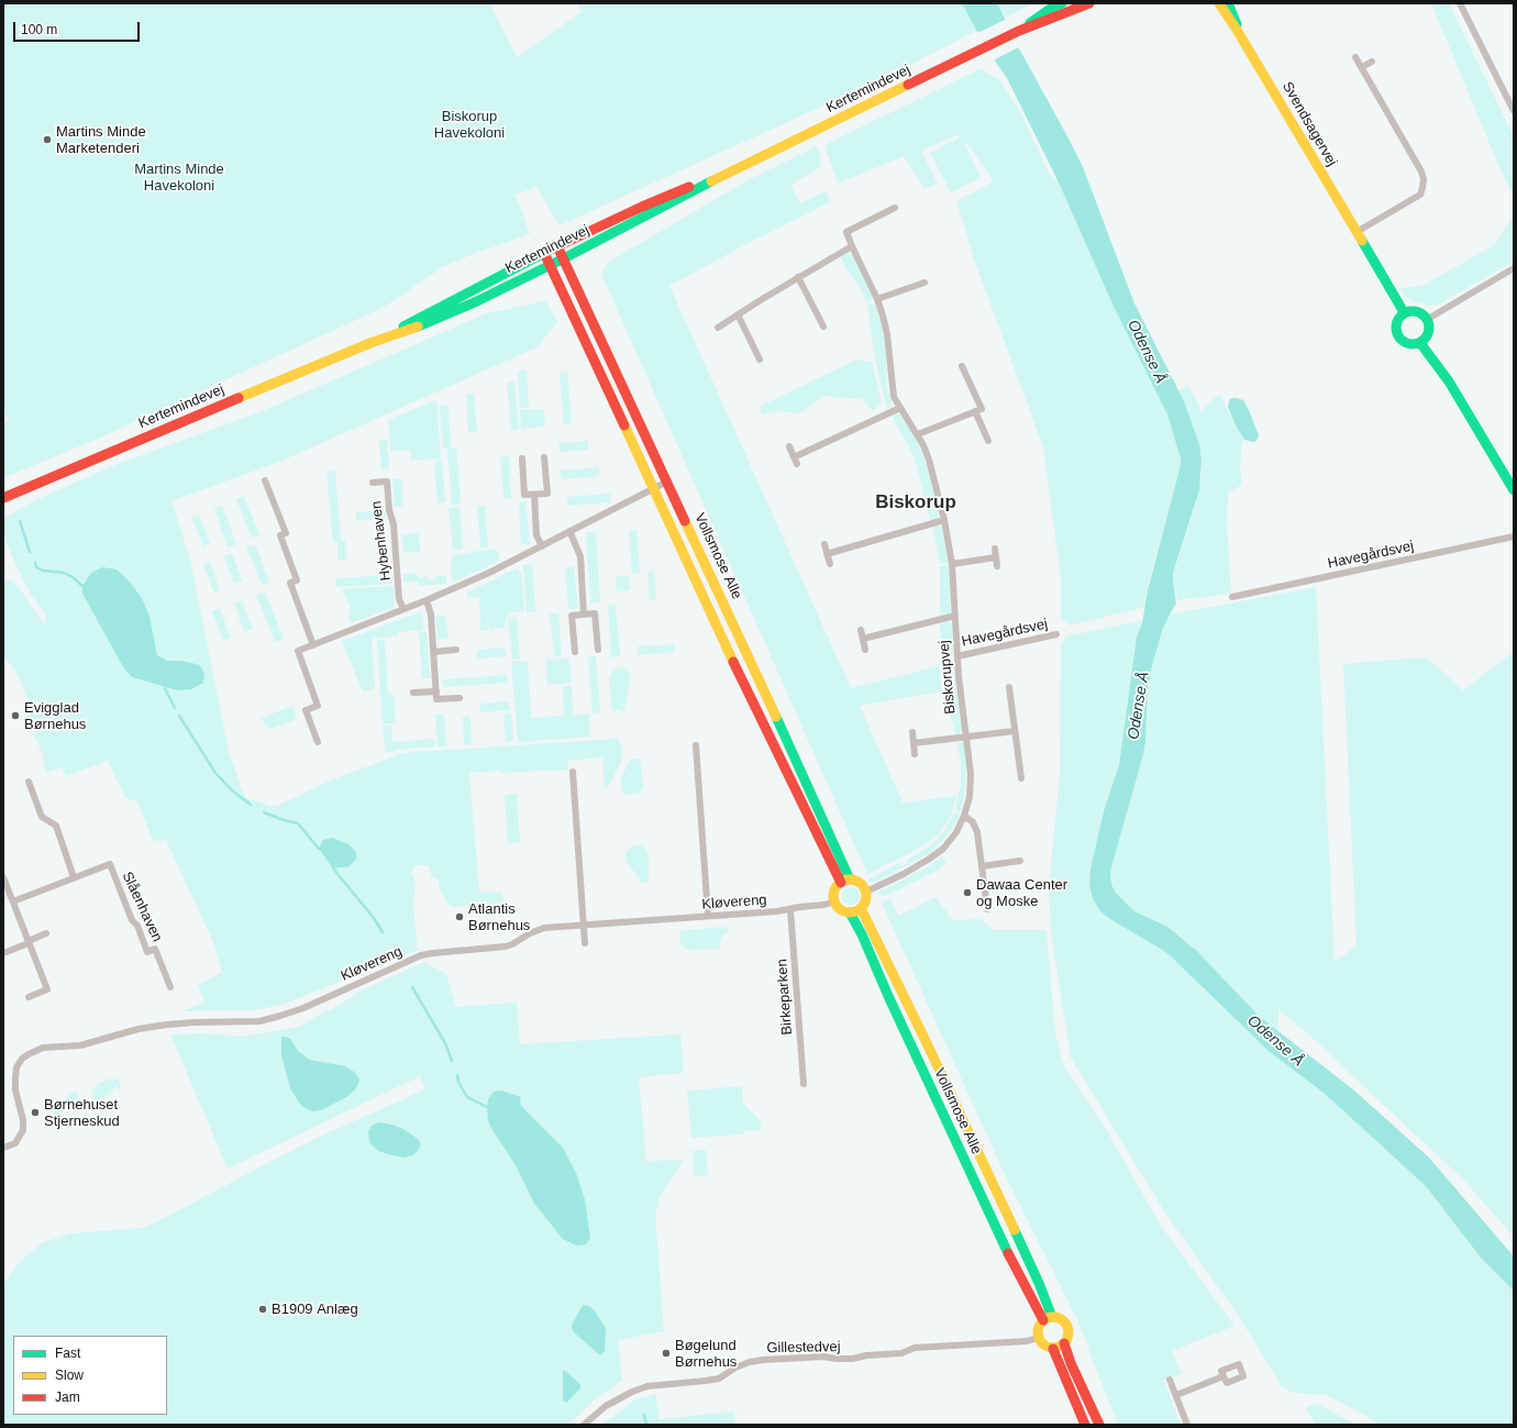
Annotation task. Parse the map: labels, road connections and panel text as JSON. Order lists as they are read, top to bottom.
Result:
{
  "streets": {
    "street": [
      "Kertemindevej",
      "Svendsagervej",
      "Hybenhaven",
      "Havegårdsvej",
      "Vollsmose Alle",
      "Biskorupvej",
      "Kløvereng",
      "Slåenhaven",
      "Birkeparken",
      "Gillestedvej"
    ]
  },
  "crossings": [
    ["Kertemindevej", "Vollsmose Alle"],
    ["Havegårdsvej", "Biskorupvej"],
    ["Vollsmose Alle", "Biskorupvej"],
    ["Vollsmose Alle", "Kløvereng"],
    ["Vollsmose Alle", "Gillestedvej"],
    ["Biskorupvej", "Kløvereng"],
    ["Kløvereng", "Birkeparken"]
  ],
  "districts": ["Biskorup"],
  "water": ["Odense Å"],
  "parks": ["Biskorup Havekoloni", "Martins Minde Havekoloni"],
  "places": [
    "Martins Minde Marketenderi",
    "Evigglad Børnehus",
    "Dawaa Center og Moske",
    "Atlantis Børnehus",
    "Børnehuset Stjerneskud",
    "B1909 Anlæg",
    "Bøgelund Børnehus"
  ],
  "legend": ["Fast", "Slow", "Jam"],
  "scale_bar": "100 m"
}
